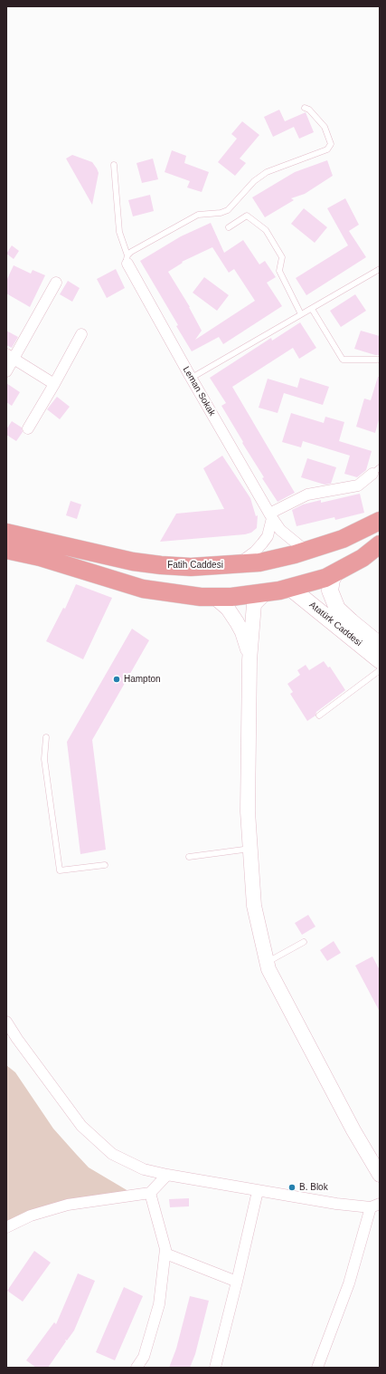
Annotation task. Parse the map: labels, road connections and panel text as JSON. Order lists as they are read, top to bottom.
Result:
{
  "streets": {
    "main road": ["Fatih Caddesi", "Atatürk Caddesi"],
    "street": ["Leman Sokak"]
  },
  "crossings": [
    ["Leman Sokak", "Fatih Caddesi"]
  ],
  "places": ["Hampton", "B. Blok"]
}
